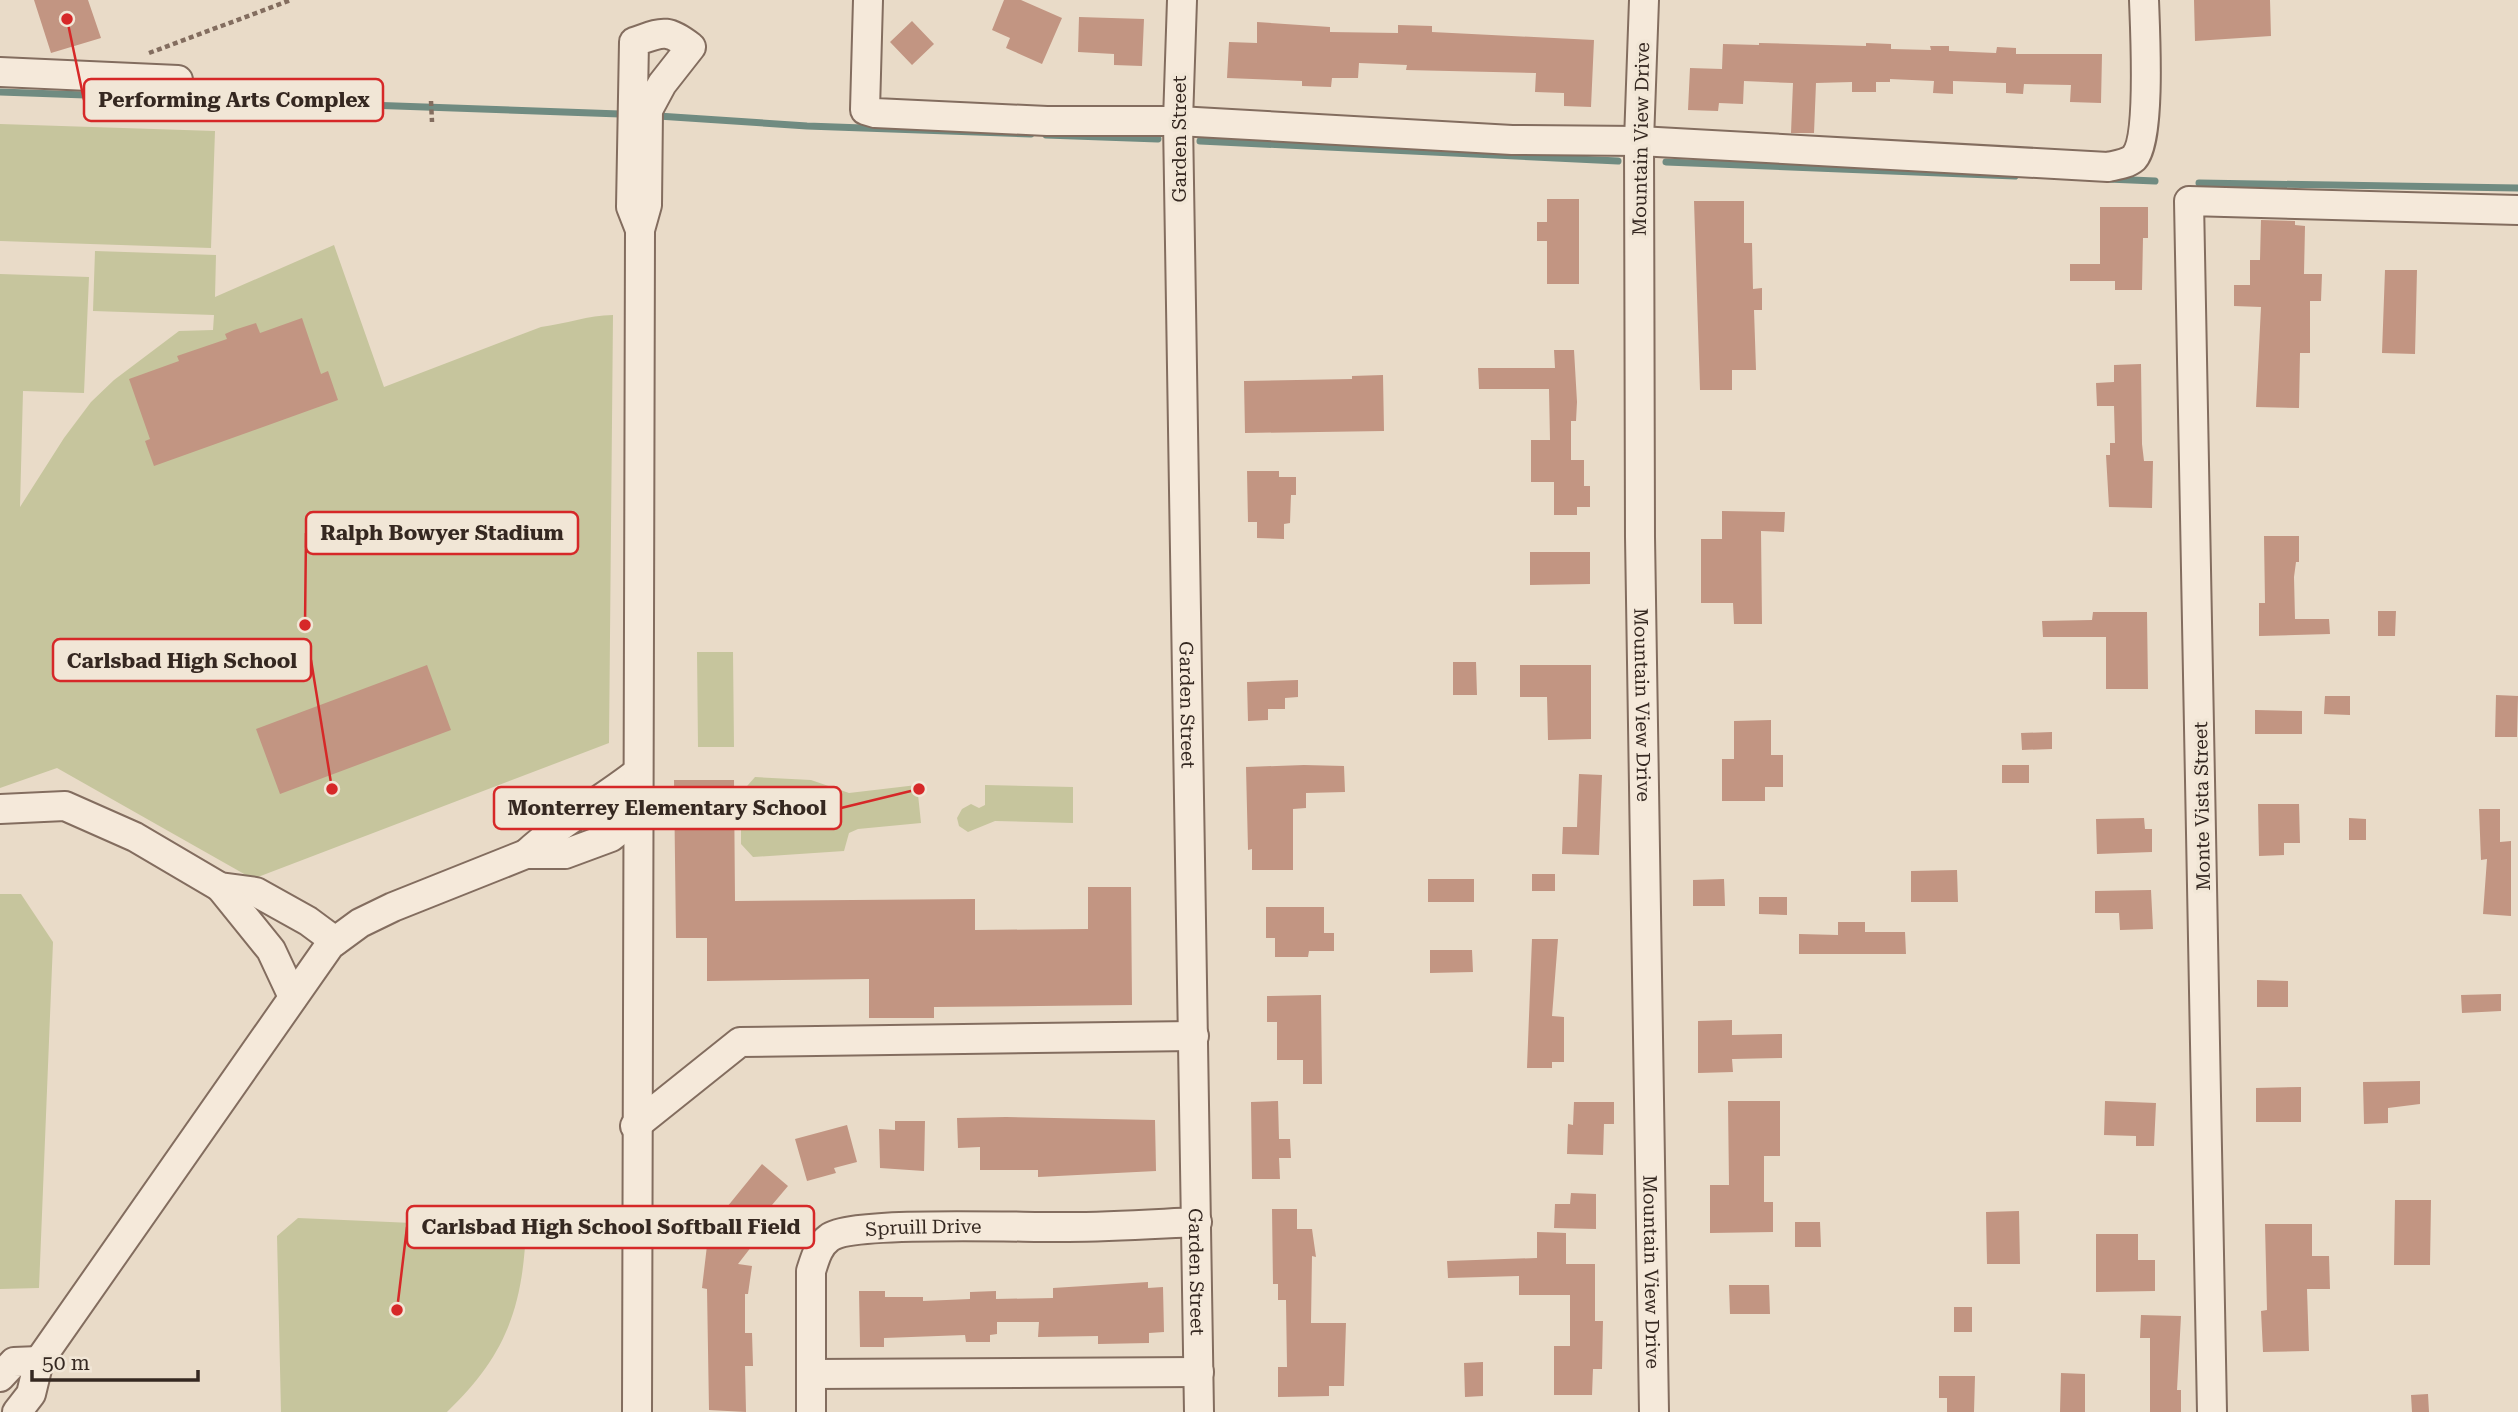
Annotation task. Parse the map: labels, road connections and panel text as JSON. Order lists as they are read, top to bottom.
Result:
{
  "streets": {
    "street": [
      "Garden Street",
      "Mountain View Drive",
      "Monte Vista Street",
      "Spruill Drive"
    ]
  },
  "crossings": [
    ["Garden Street", "Spruill Drive"]
  ],
  "places": [
    "Performing Arts Complex",
    "Ralph Bowyer Stadium",
    "Carlsbad High School",
    "Monterrey Elementary School",
    "Carlsbad High School Softball Field"
  ],
  "scale_bar": "50 m"
}
